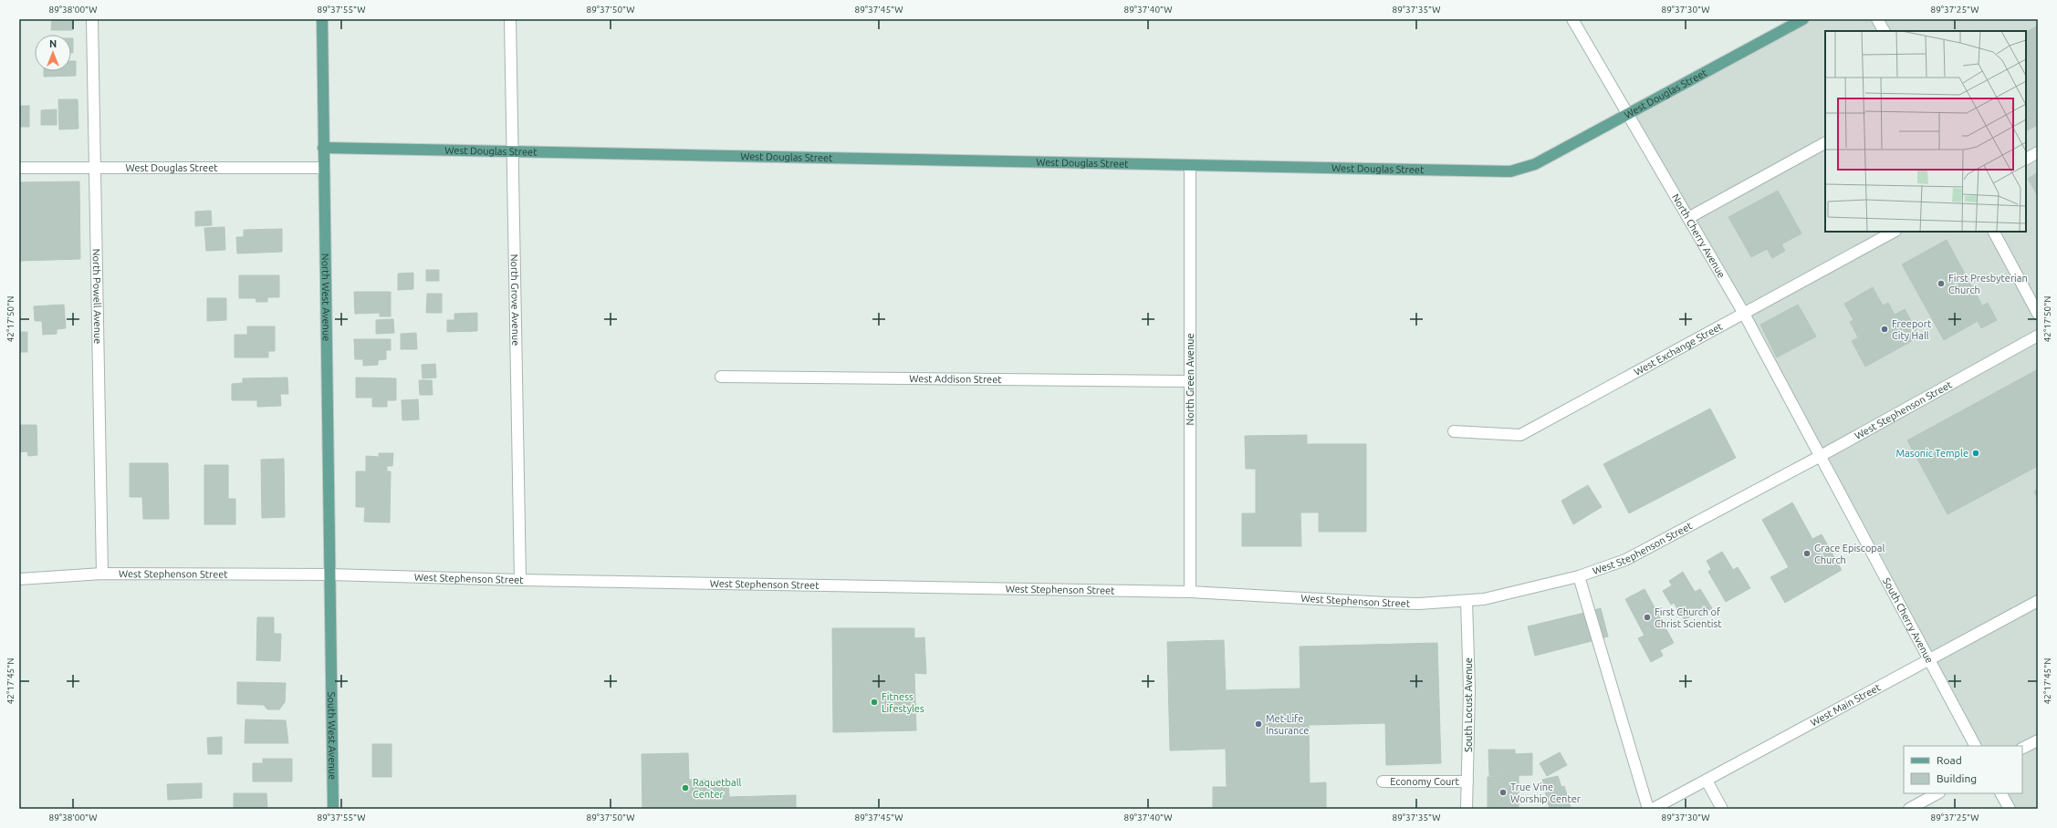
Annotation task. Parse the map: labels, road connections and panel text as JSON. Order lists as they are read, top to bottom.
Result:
{
  "streets": {
    "main road": ["West Douglas Street", "North West Avenue", "South West Avenue"],
    "street": [
      "North Cherry Avenue",
      "North Powell Avenue",
      "North Grove Avenue",
      "West Exchange Street",
      "West Addison Street",
      "North Green Avenue",
      "West Stephenson Street",
      "South Cherry Avenue",
      "South Locust Avenue",
      "West Main Street",
      "Economy Court"
    ]
  },
  "crossings": [
    ["West Douglas Street", "North Cherry Avenue"],
    ["West Douglas Street", "North Powell Avenue"],
    ["West Douglas Street", "North West Avenue"],
    ["West Douglas Street", "North Grove Avenue"],
    ["West Douglas Street", "North Green Avenue"],
    ["North Cherry Avenue", "West Exchange Street"],
    ["North Cherry Avenue", "West Stephenson Street"],
    ["North Cherry Avenue", "South Cherry Avenue"],
    ["North Powell Avenue", "West Stephenson Street"],
    ["North West Avenue", "West Stephenson Street"],
    ["North West Avenue", "South West Avenue"],
    ["North Grove Avenue", "West Stephenson Street"],
    ["West Addison Street", "North Green Avenue"],
    ["North Green Avenue", "West Stephenson Street"],
    ["West Stephenson Street", "South Cherry Avenue"],
    ["West Stephenson Street", "South Locust Avenue"],
    ["West Stephenson Street", "South West Avenue"],
    ["South Cherry Avenue", "West Main Street"],
    ["South Locust Avenue", "Economy Court"]
  ],
  "places": [
    "First Presbyterian Church",
    "Freeport City Hall",
    "Masonic Temple",
    "Grace Episcopal Church",
    "First Church of Christ Scientist",
    "Fitness Lifestyles",
    "Met-Life Insurance",
    "Raquetball Center",
    "True Vine Worship Center"
  ],
  "legend": ["Road", "Building"],
  "north": "top",
  "coordinates": [
    "89°38'00\"W",
    "89°37'55\"W",
    "89°37'50\"W",
    "89°37'45\"W",
    "89°37'40\"W",
    "89°37'35\"W",
    "89°37'30\"W",
    "89°37'25\"W",
    "42°17'50\"N",
    "42°17'45\"N"
  ]
}
